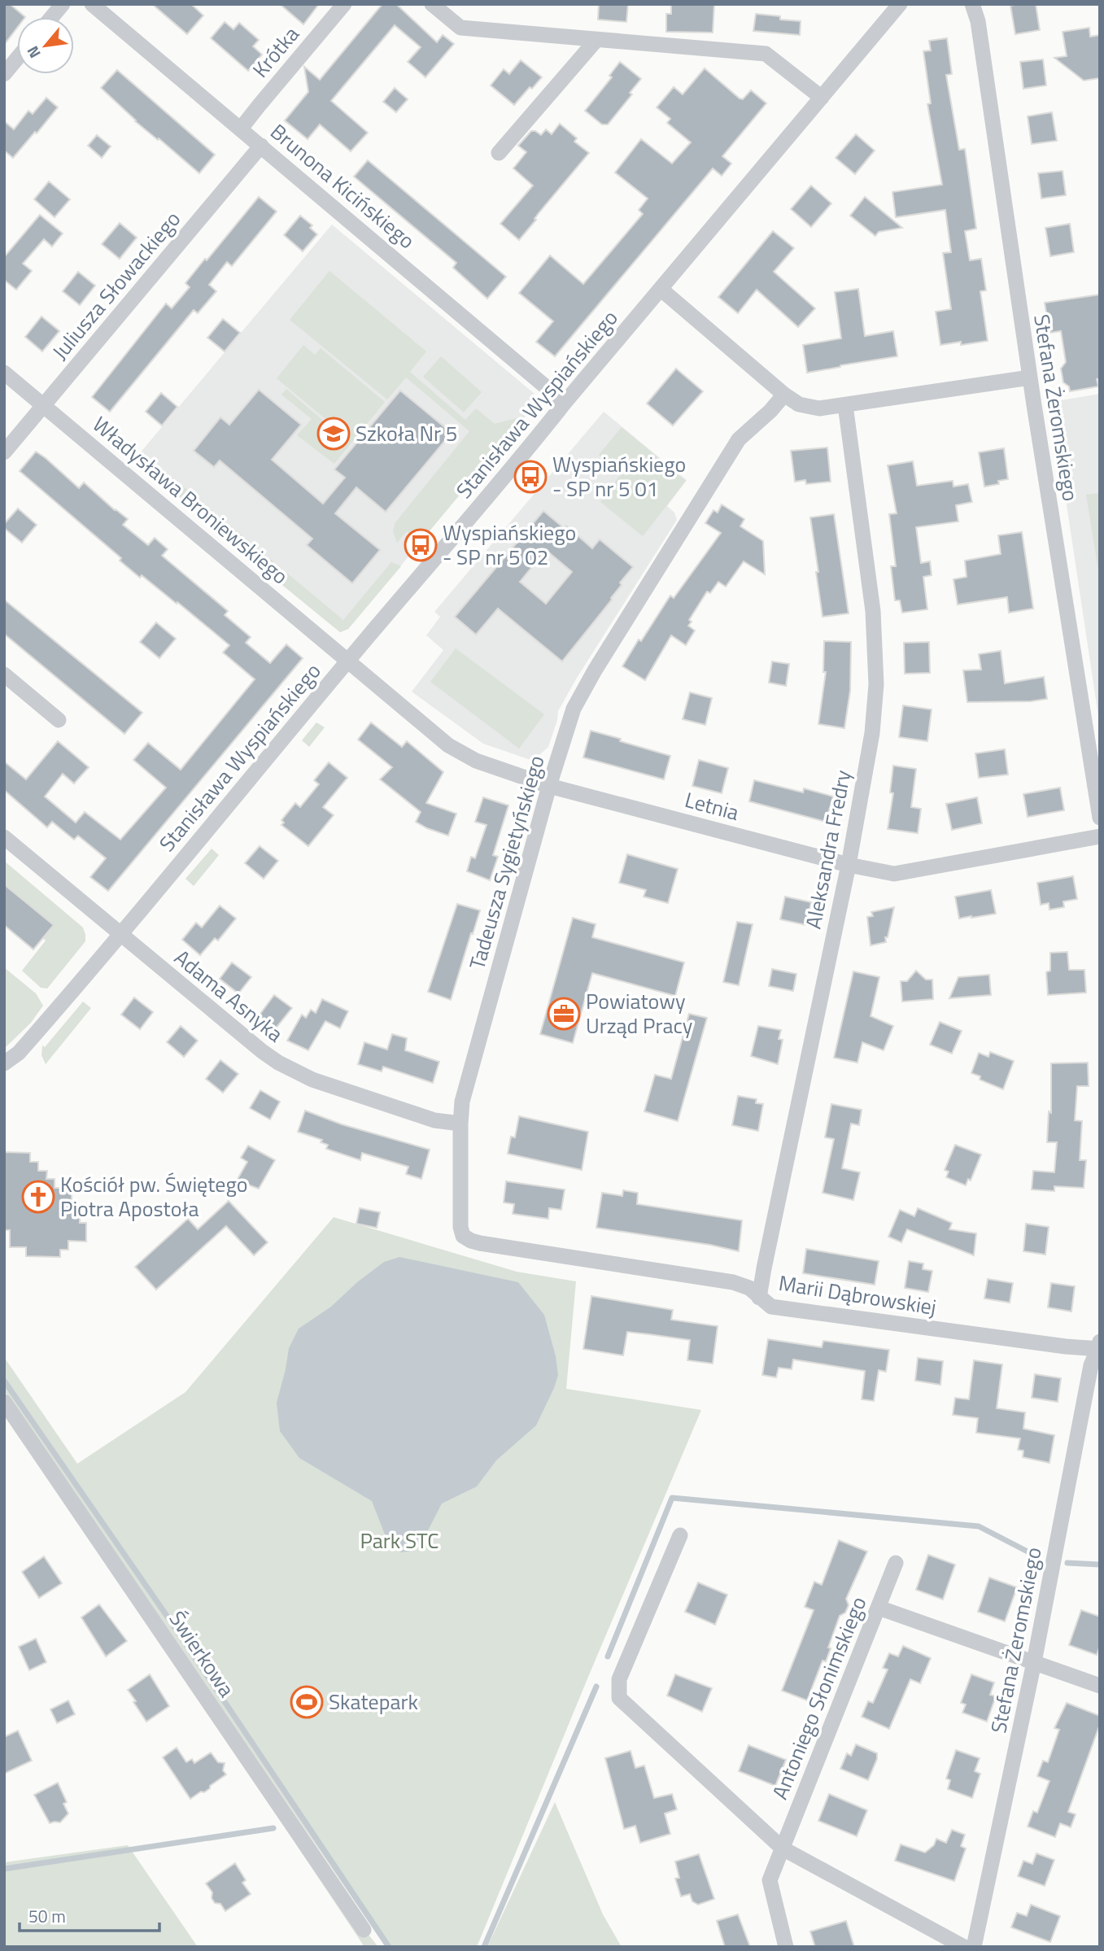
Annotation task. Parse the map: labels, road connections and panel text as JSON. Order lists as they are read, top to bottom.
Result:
{
  "streets": {
    "street": [
      "Krótka",
      "Brunona Kicińskiego",
      "Juliusza Słowackiego",
      "Stanisława Wyspiańskiego",
      "Stefana Żeromskiego",
      "Władysława Broniewskiego",
      "Letnia",
      "Aleksandra Fredry",
      "Tadeusza Sygietyńskiego",
      "Adama Asnyka",
      "Marii Dąbrowskiej",
      "Świerkowa",
      "Antoniego Słonimskiego"
    ]
  },
  "crossings": [
    ["Krótka", "Brunona Kicińskiego"],
    ["Brunona Kicińskiego", "Juliusza Słowackiego"],
    ["Brunona Kicińskiego", "Stanisława Wyspiańskiego"],
    ["Juliusza Słowackiego", "Władysława Broniewskiego"],
    ["Stanisława Wyspiańskiego", "Władysława Broniewskiego"],
    ["Stanisława Wyspiańskiego", "Letnia"],
    ["Stanisława Wyspiańskiego", "Adama Asnyka"],
    ["Stefana Żeromskiego", "Marii Dąbrowskiej"],
    ["Władysława Broniewskiego", "Letnia"],
    ["Letnia", "Aleksandra Fredry"],
    ["Letnia", "Tadeusza Sygietyńskiego"],
    ["Aleksandra Fredry", "Marii Dąbrowskiej"],
    ["Tadeusza Sygietyńskiego", "Adama Asnyka"],
    ["Tadeusza Sygietyńskiego", "Marii Dąbrowskiej"]
  ],
  "parks": ["Park STC"],
  "places": {
    "school or university": ["Szkoła Nr 5"],
    "bus stop": ["Wyspiańskiego - SP nr 5 01", "Wyspiańskiego - SP nr 5 02"],
    "office": ["Powiatowy Urząd Pracy"],
    "church": ["Kościół pw. Świętego Piotra Apostoła"],
    "sports": ["Skatepark"]
  },
  "scale_bar": "50 m",
  "north": "bottom left"
}
